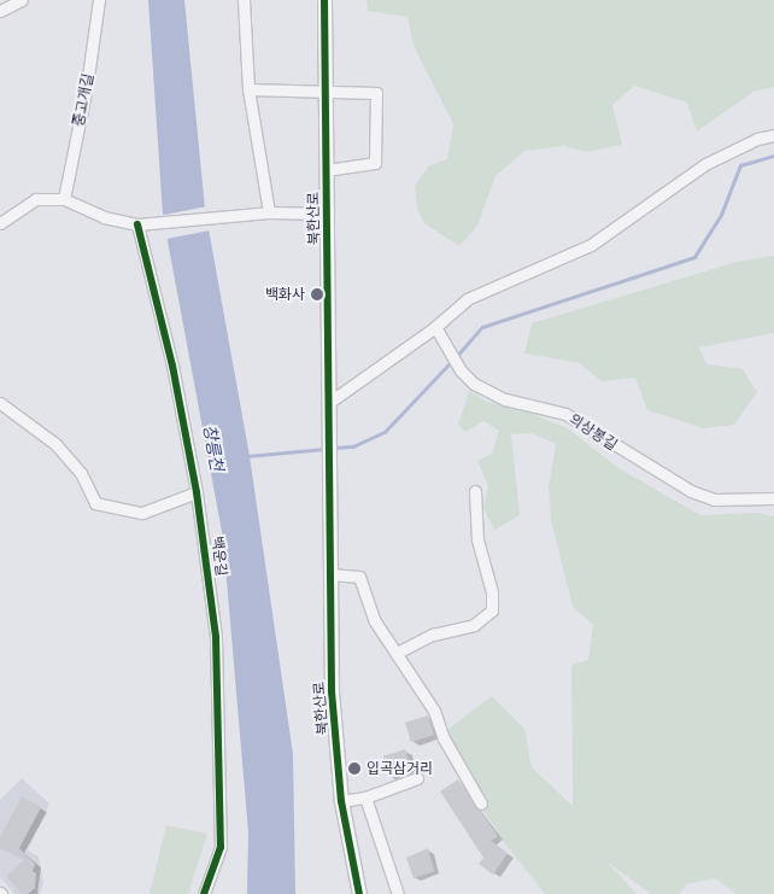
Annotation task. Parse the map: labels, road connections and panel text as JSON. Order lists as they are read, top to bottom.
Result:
{
  "streets": {
    "main road": ["북한산로"],
    "street": ["중고개길", "의상봉길", "백운길"]
  },
  "water": ["창릉천"],
  "places": ["백화사", "입곡삼거리"]
}
